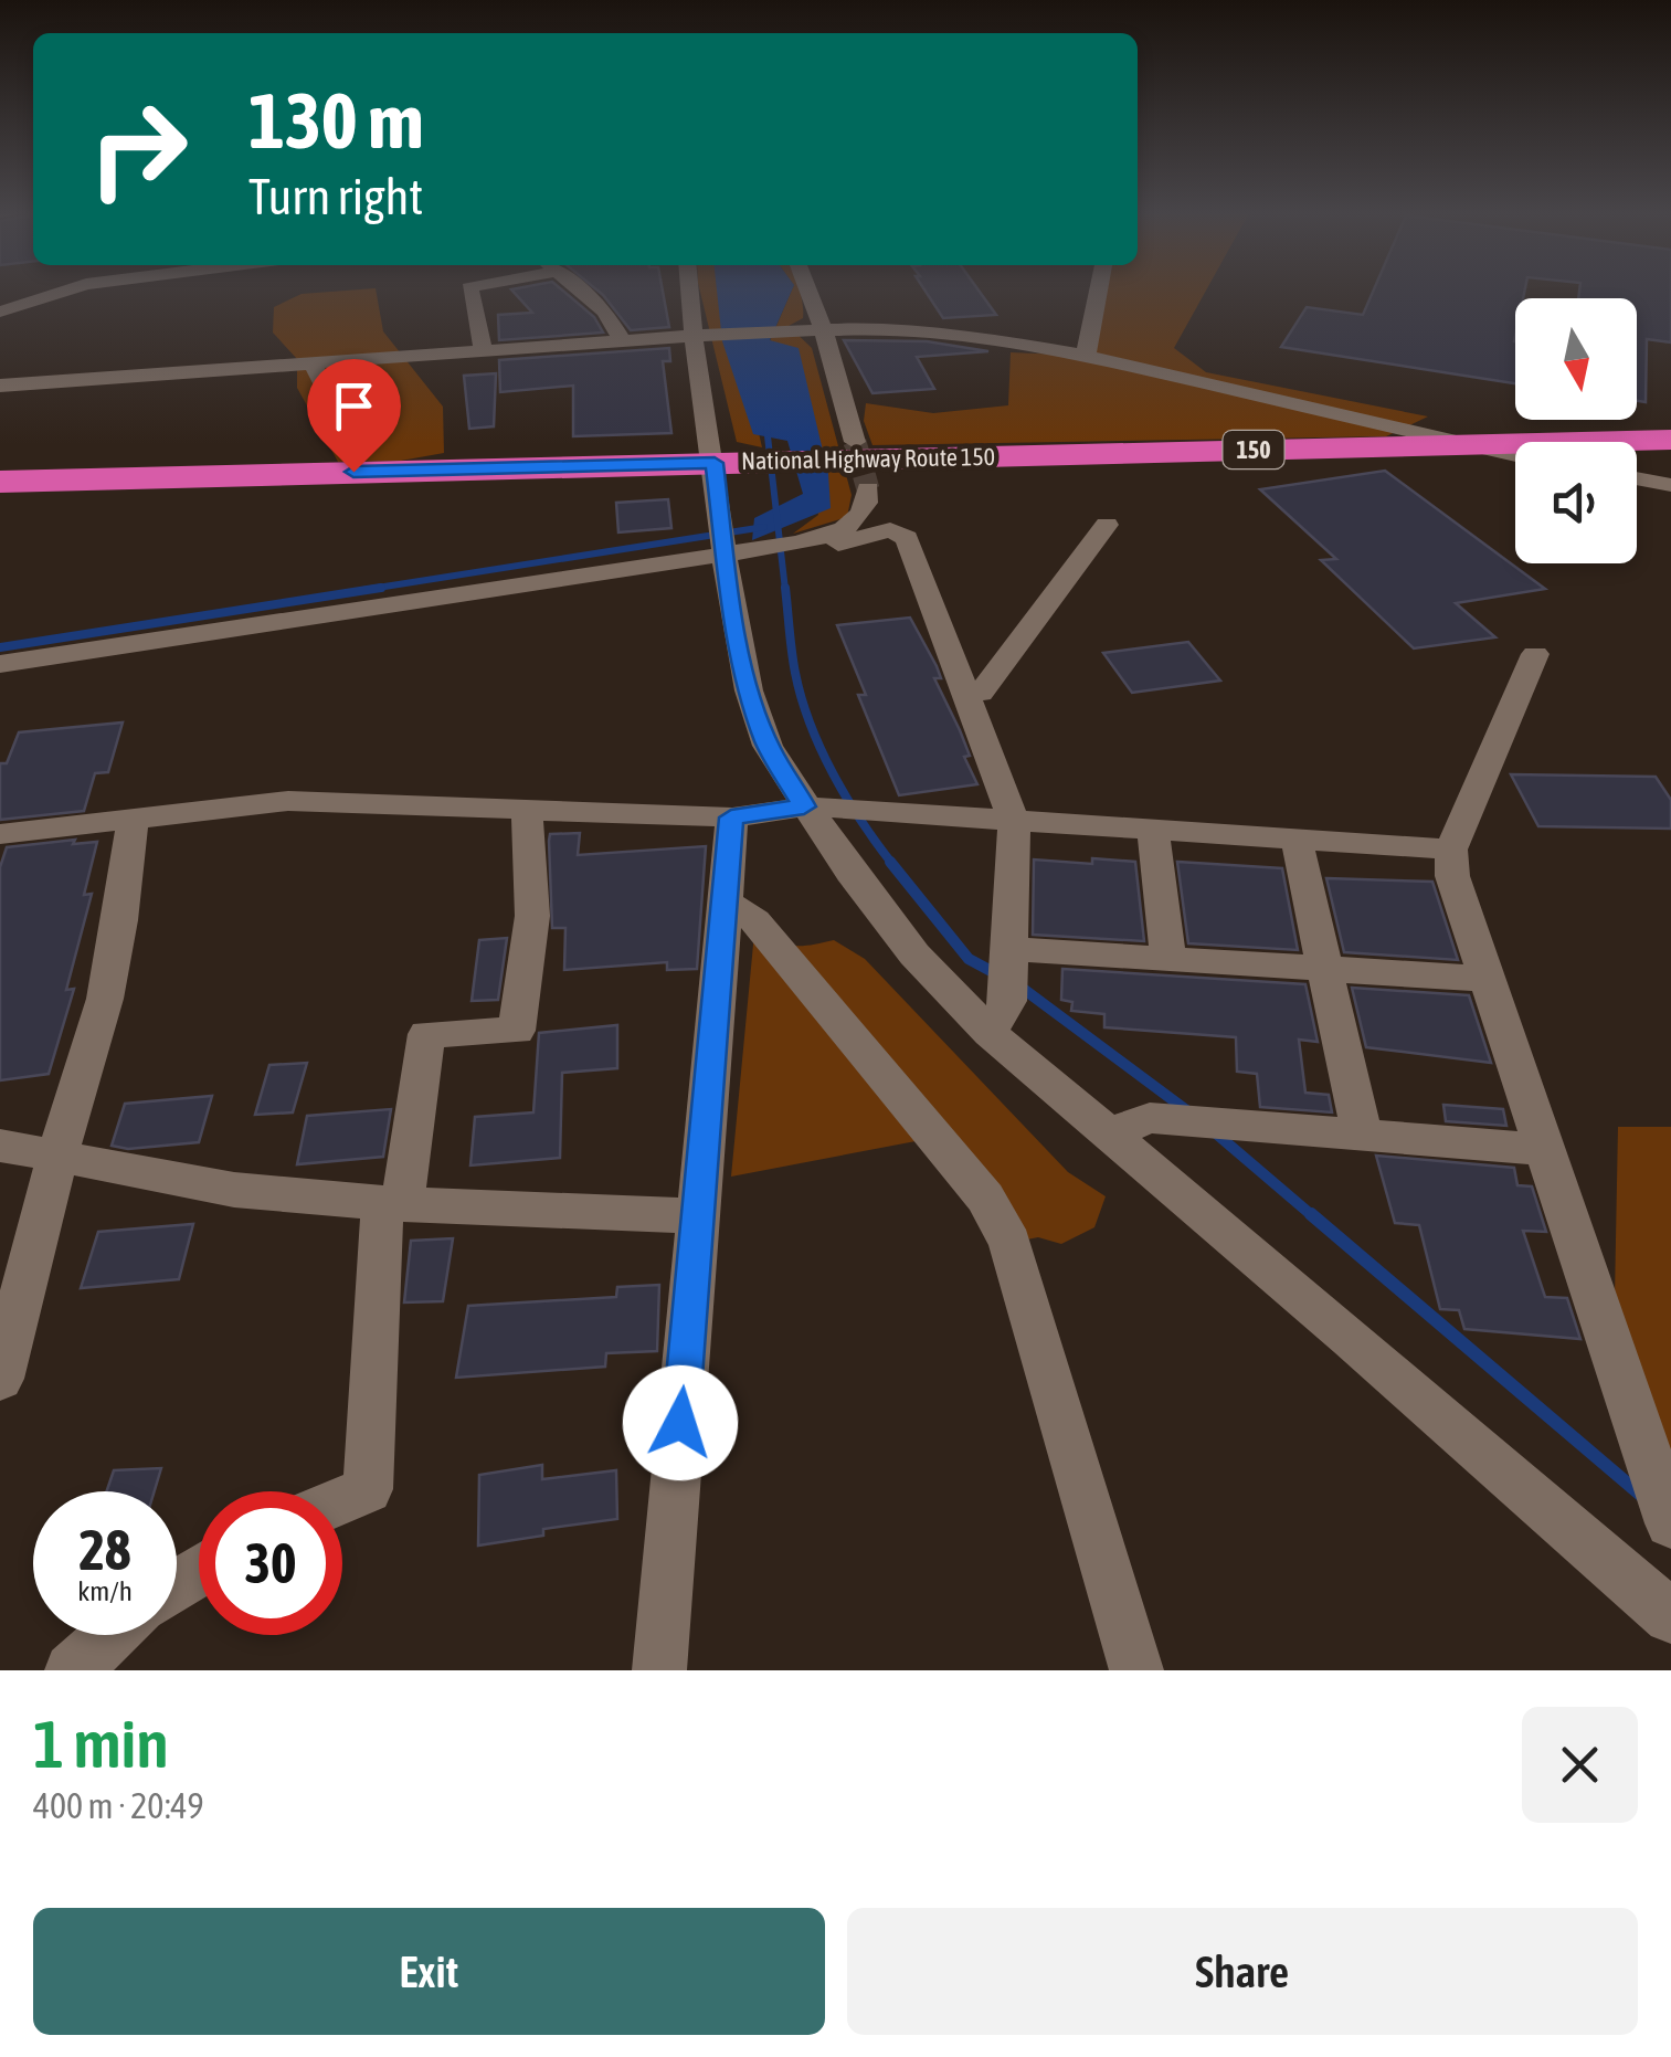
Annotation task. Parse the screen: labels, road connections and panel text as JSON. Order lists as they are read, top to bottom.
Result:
{
  "streets": {
    "highway": ["150", "National Highway Route 150"]
  },
  "north": "bottom",
  "page": {
    "turn": ["130 m", "Turn right"],
    "speed": "28 km/h",
    "limit": "30",
    "heading": ["1 min", "400 m · 20:49"],
    "buttons": ["Exit", "Share"]
  }
}
